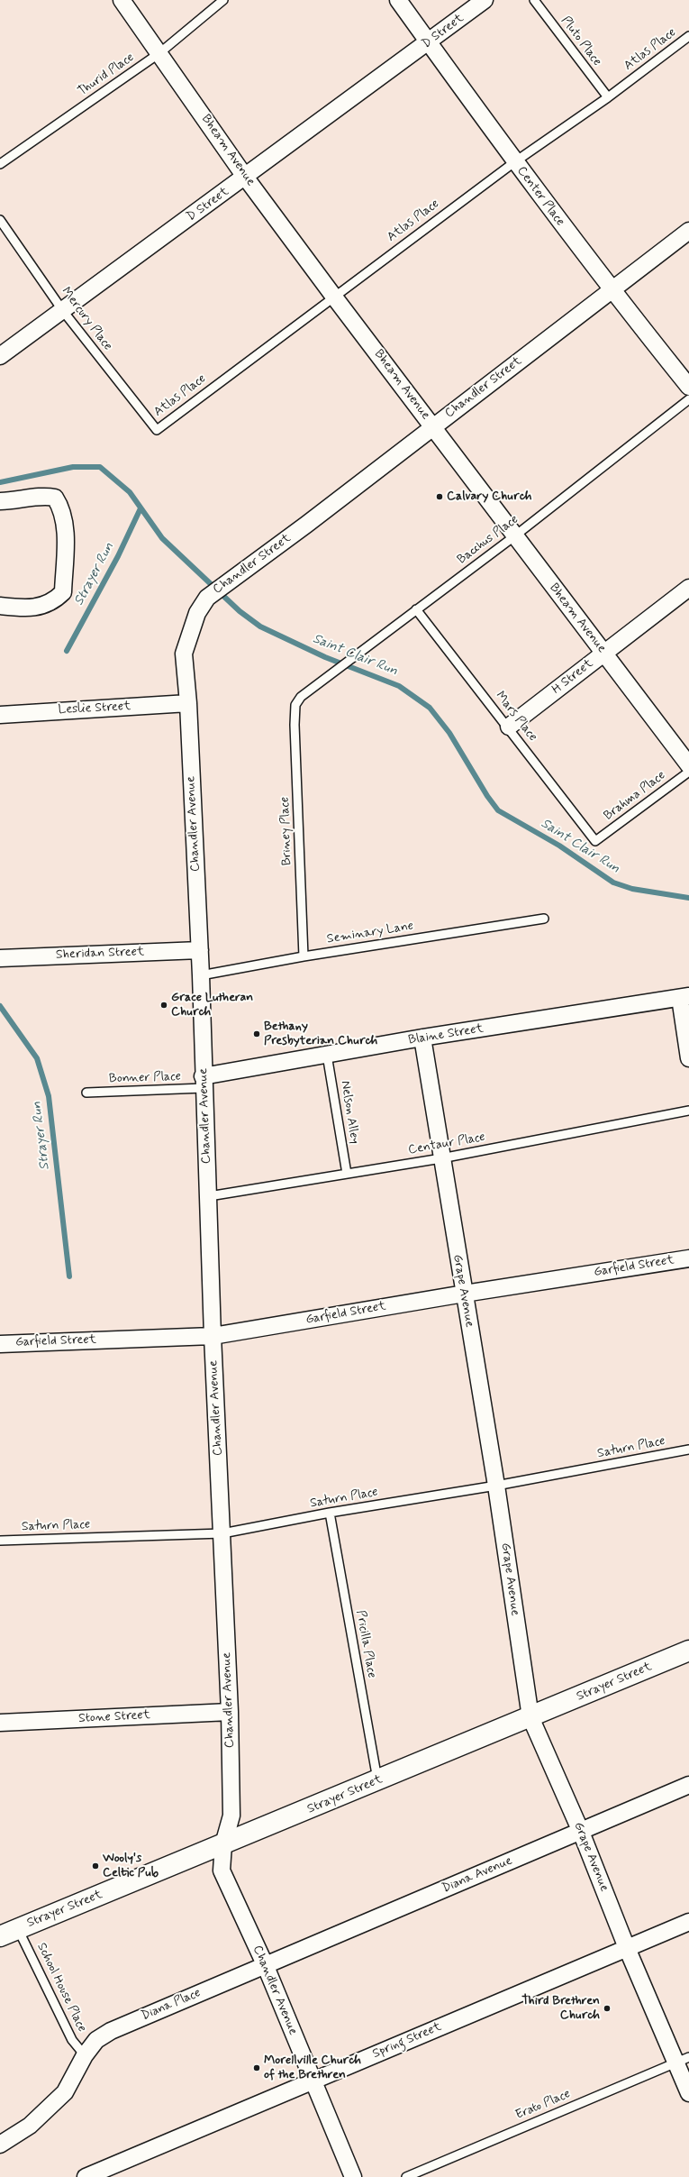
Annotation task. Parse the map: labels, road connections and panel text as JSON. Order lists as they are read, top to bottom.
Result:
{
  "streets": {
    "highway": ["Strayer Street"],
    "street": [
      "D Street",
      "Bheam Avenue",
      "Center Place",
      "Chandler Street",
      "H Street",
      "Leslie Street",
      "Chandler Avenue",
      "Sheridan Street",
      "Blaine Street",
      "Garfield Street",
      "Grape Avenue",
      "Stone Street",
      "Diana Avenue",
      "Diana Place",
      "Spring Street"
    ],
    "lane": [
      "Pluto Place",
      "Atlas Place",
      "Thurid Place",
      "Mercury Place",
      "Bacchus Place",
      "Mars Place",
      "Brahma Place",
      "Briney Place",
      "Seminary Lane",
      "Bonner Place",
      "Nelson Alley",
      "Centaur Place",
      "Saturn Place",
      "Pricilla Place",
      "School House Place",
      "Erato Place"
    ]
  },
  "crossings": [
    ["D Street", "Bheam Avenue"],
    ["D Street", "Center Place"],
    ["D Street", "Mercury Place"],
    ["Pluto Place", "Atlas Place"],
    ["Atlas Place", "Bheam Avenue"],
    ["Atlas Place", "Center Place"],
    ["Atlas Place", "Mercury Place"],
    ["Thurid Place", "Bheam Avenue"],
    ["Bheam Avenue", "Chandler Street"],
    ["Bheam Avenue", "Bacchus Place"],
    ["Bheam Avenue", "H Street"],
    ["Center Place", "Chandler Street"],
    ["Chandler Street", "Chandler Avenue"],
    ["Bacchus Place", "Mars Place"],
    ["Bacchus Place", "Briney Place"],
    ["H Street", "Mars Place"],
    ["Leslie Street", "Chandler Avenue"],
    ["Mars Place", "Brahma Place"],
    ["Chandler Avenue", "Seminary Lane"],
    ["Chandler Avenue", "Sheridan Street"],
    ["Chandler Avenue", "Blaine Street"],
    ["Chandler Avenue", "Bonner Place"],
    ["Chandler Avenue", "Centaur Place"],
    ["Chandler Avenue", "Garfield Street"],
    ["Chandler Avenue", "Saturn Place"],
    ["Chandler Avenue", "Strayer Street"],
    ["Chandler Avenue", "Stone Street"],
    ["Chandler Avenue", "Diana Avenue"],
    ["Chandler Avenue", "Diana Place"],
    ["Chandler Avenue", "Spring Street"],
    ["Briney Place", "Seminary Lane"],
    ["Blaine Street", "Bonner Place"],
    ["Blaine Street", "Nelson Alley"],
    ["Blaine Street", "Grape Avenue"],
    ["Nelson Alley", "Centaur Place"],
    ["Centaur Place", "Grape Avenue"],
    ["Garfield Street", "Grape Avenue"],
    ["Grape Avenue", "Saturn Place"],
    ["Grape Avenue", "Strayer Street"],
    ["Grape Avenue", "Diana Avenue"],
    ["Grape Avenue", "Spring Street"],
    ["Grape Avenue", "Erato Place"],
    ["Saturn Place", "Pricilla Place"],
    ["Pricilla Place", "Strayer Street"],
    ["Strayer Street", "School House Place"],
    ["Diana Avenue", "Diana Place"],
    ["School House Place", "Diana Place"]
  ],
  "water": ["Strayer Run", "Saint Clair Run"],
  "places": [
    "Calvary Church",
    "Grace Lutheran Church",
    "Bethany Presbyterian Church",
    "Wooly's Celtic Pub",
    "Third Brethren Church",
    "Morellville Church of the Brethren"
  ]
}
